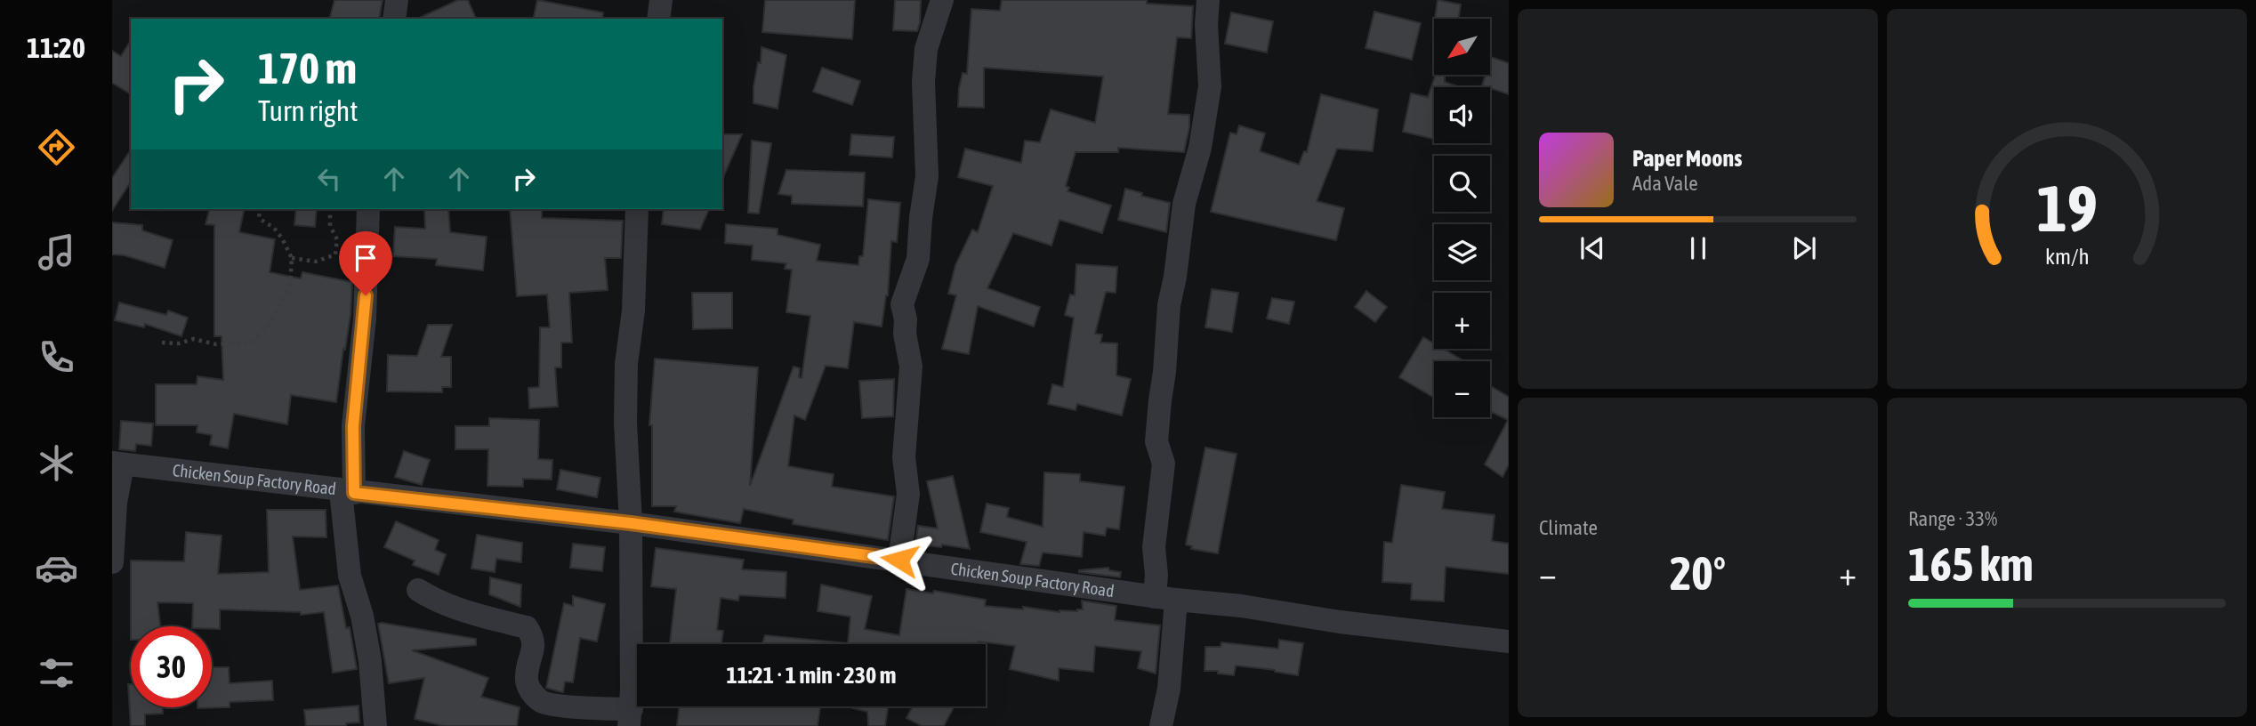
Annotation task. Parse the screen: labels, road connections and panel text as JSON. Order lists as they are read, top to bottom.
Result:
{
  "streets": {
    "street": ["Chicken Soup Factory Road"]
  },
  "north": "bottom left",
  "page": {
    "tabs": "11:20",
    "map_buttons": ["+", "−"],
    "turn": ["170 m", "Turn right"],
    "song": ["Paper Moons", "Ada Vale"],
    "tile": [
      "Climate",
      ["Range · 33%", "165 km"]
    ],
    "heat": ["−", "20°", "+"],
    "limit": "30",
    "trip": "11:21 · 1 min · 230 m",
    "gauge": ["19", "km/h"]
  }
}
